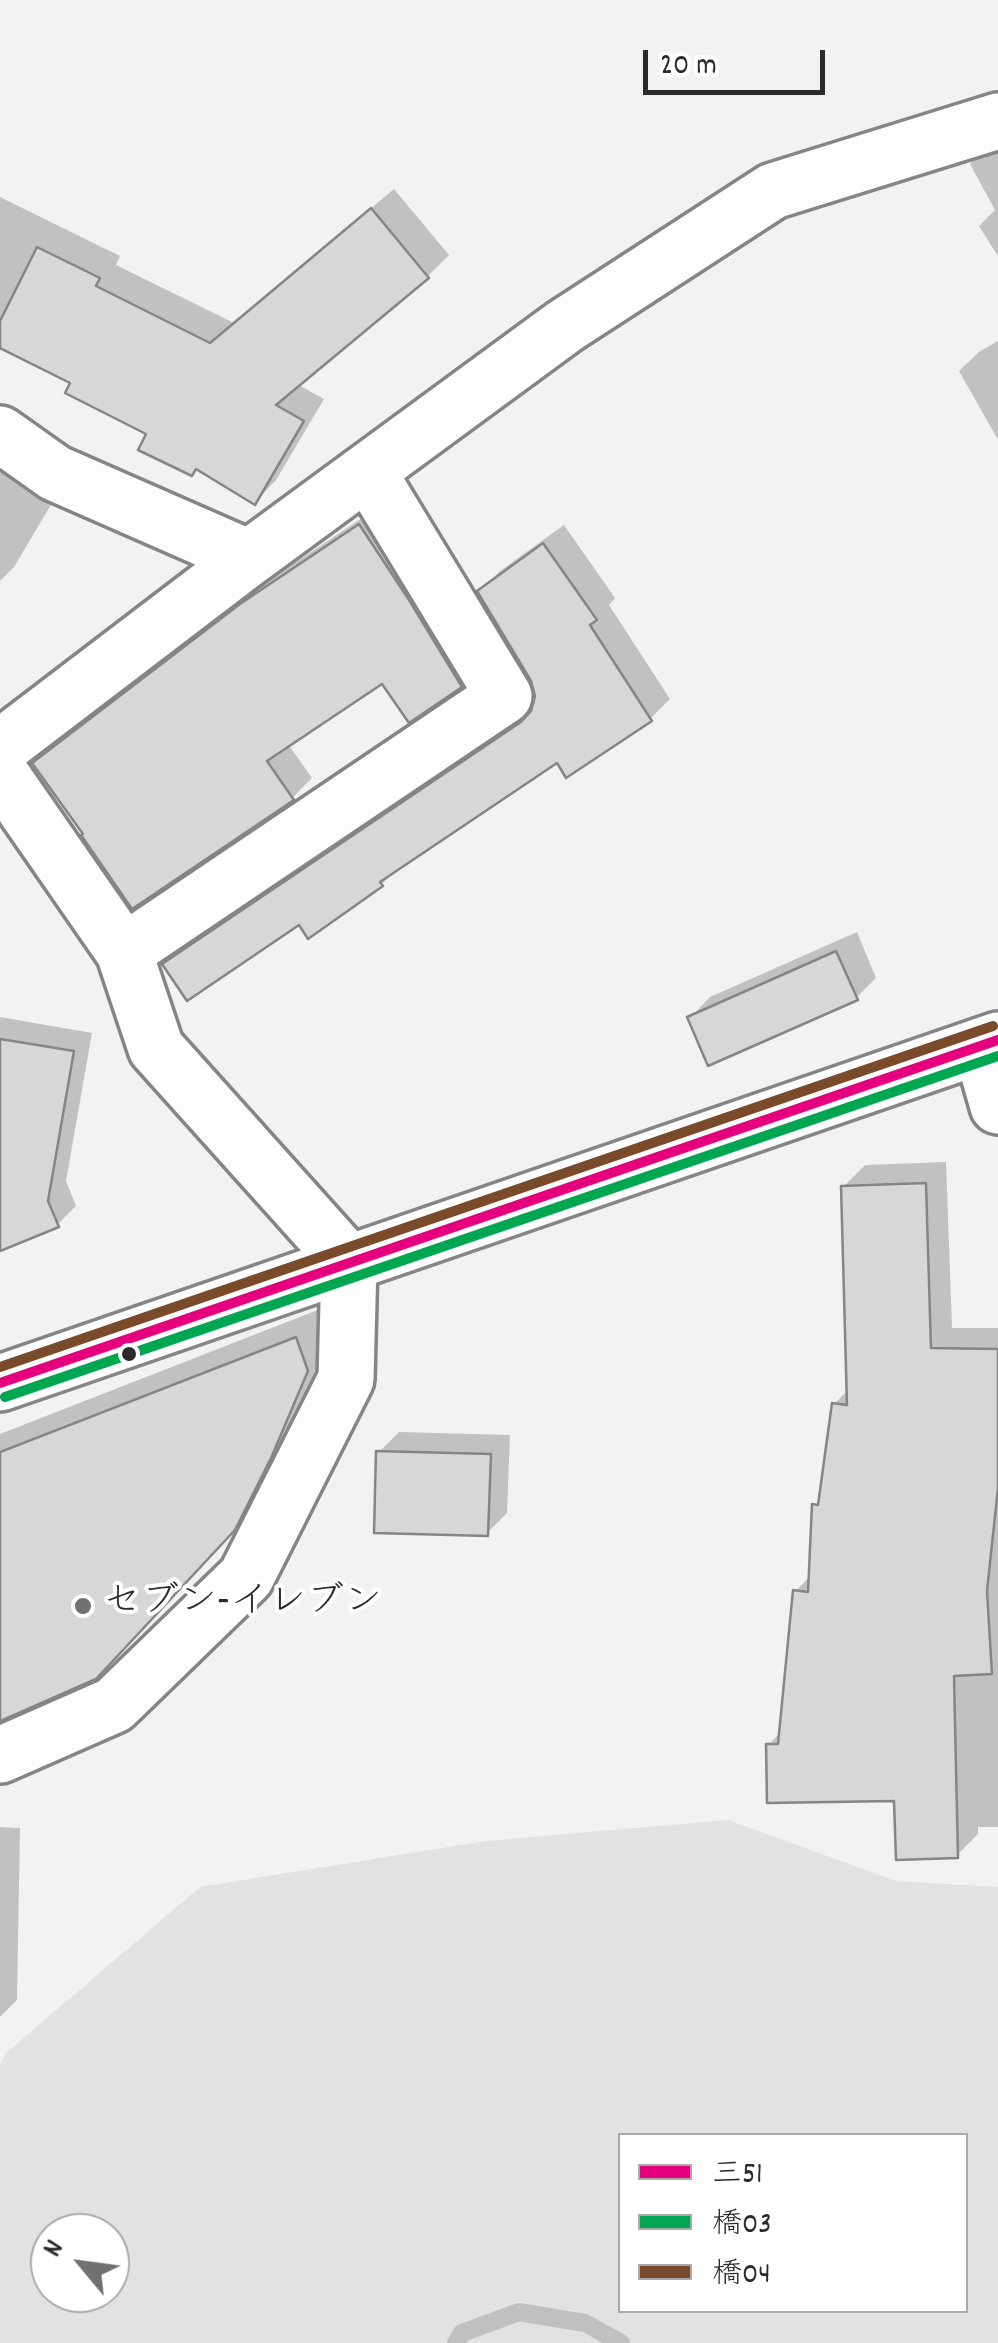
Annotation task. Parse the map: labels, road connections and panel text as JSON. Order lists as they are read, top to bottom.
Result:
{
  "places": ["セブン-イレブン"],
  "lines": ["transit line 橋04", "transit line 三51", "transit line 橋03"],
  "legend": ["三51", "橋03", "橋04"],
  "scale_bar": "20 m",
  "north": "top left"
}
